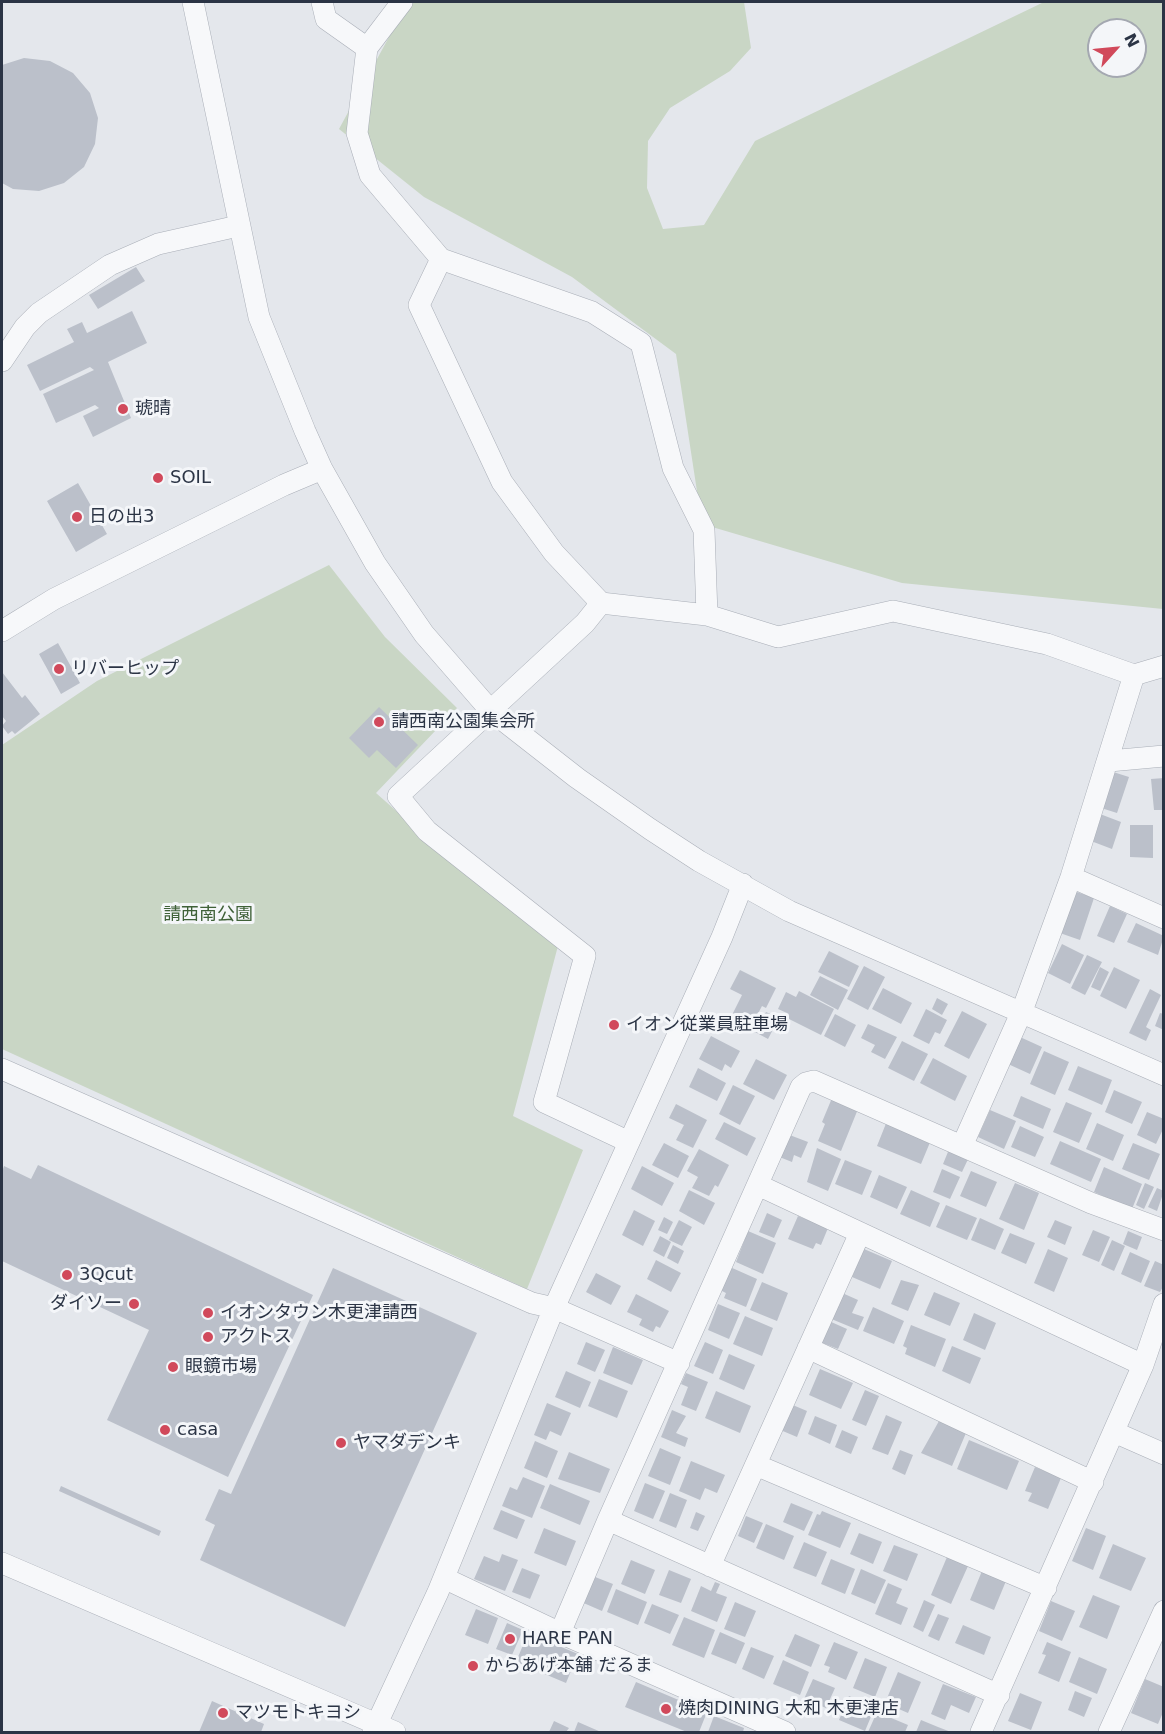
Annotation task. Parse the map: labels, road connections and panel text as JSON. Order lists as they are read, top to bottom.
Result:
{
  "parks": ["請西南公園"],
  "places": [
    "琥晴",
    "SOIL",
    "日の出3",
    "リバーヒップ",
    "請西南公園集会所",
    "イオン従業員駐車場",
    "3Qcut",
    "ダイソー",
    "イオンタウン木更津請西",
    "アクトス",
    "眼鏡市場",
    "casa",
    "ヤマダデンキ",
    "HARE PAN",
    "からあげ本舗 だるま",
    "焼肉DINING 大和 木更津店",
    "マツモトキヨシ"
  ],
  "north": "top right"
}
